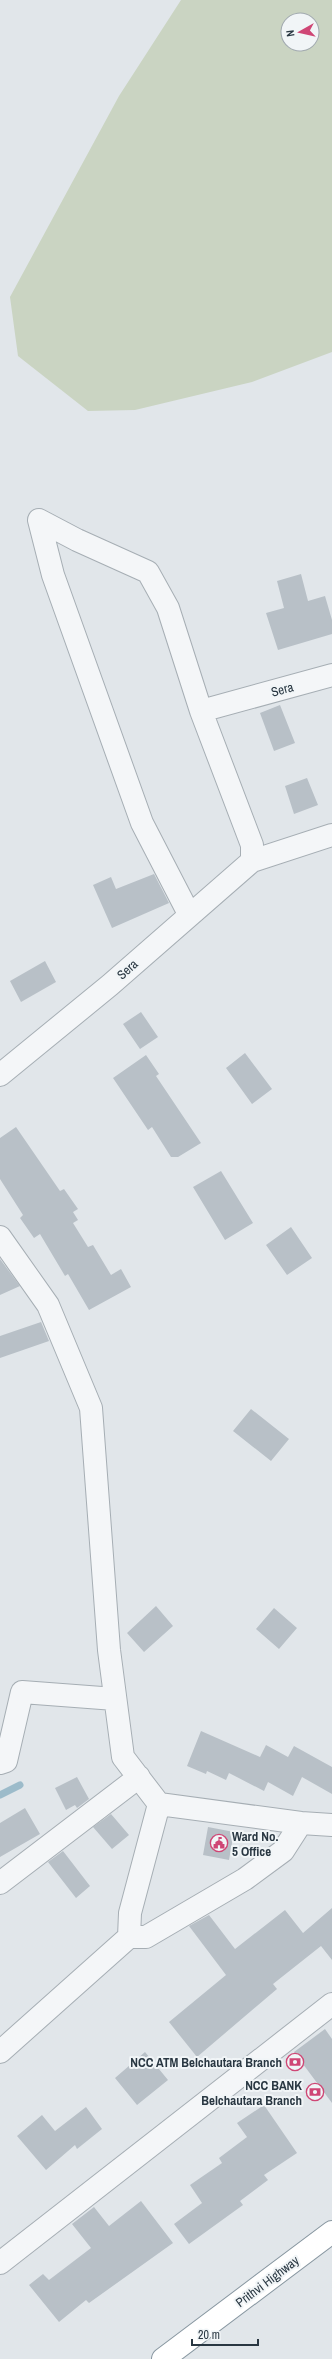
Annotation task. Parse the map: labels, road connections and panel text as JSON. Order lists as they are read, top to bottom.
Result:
{
  "streets": {
    "highway": ["Prithvi Highway"],
    "street": ["Sera"]
  },
  "places": {
    "public building": ["Ward No. 5 Office"],
    "bank": ["NCC ATM Belchautara Branch", "NCC BANK Belchautara Branch"]
  },
  "scale_bar": "20 m",
  "north": "left"
}
